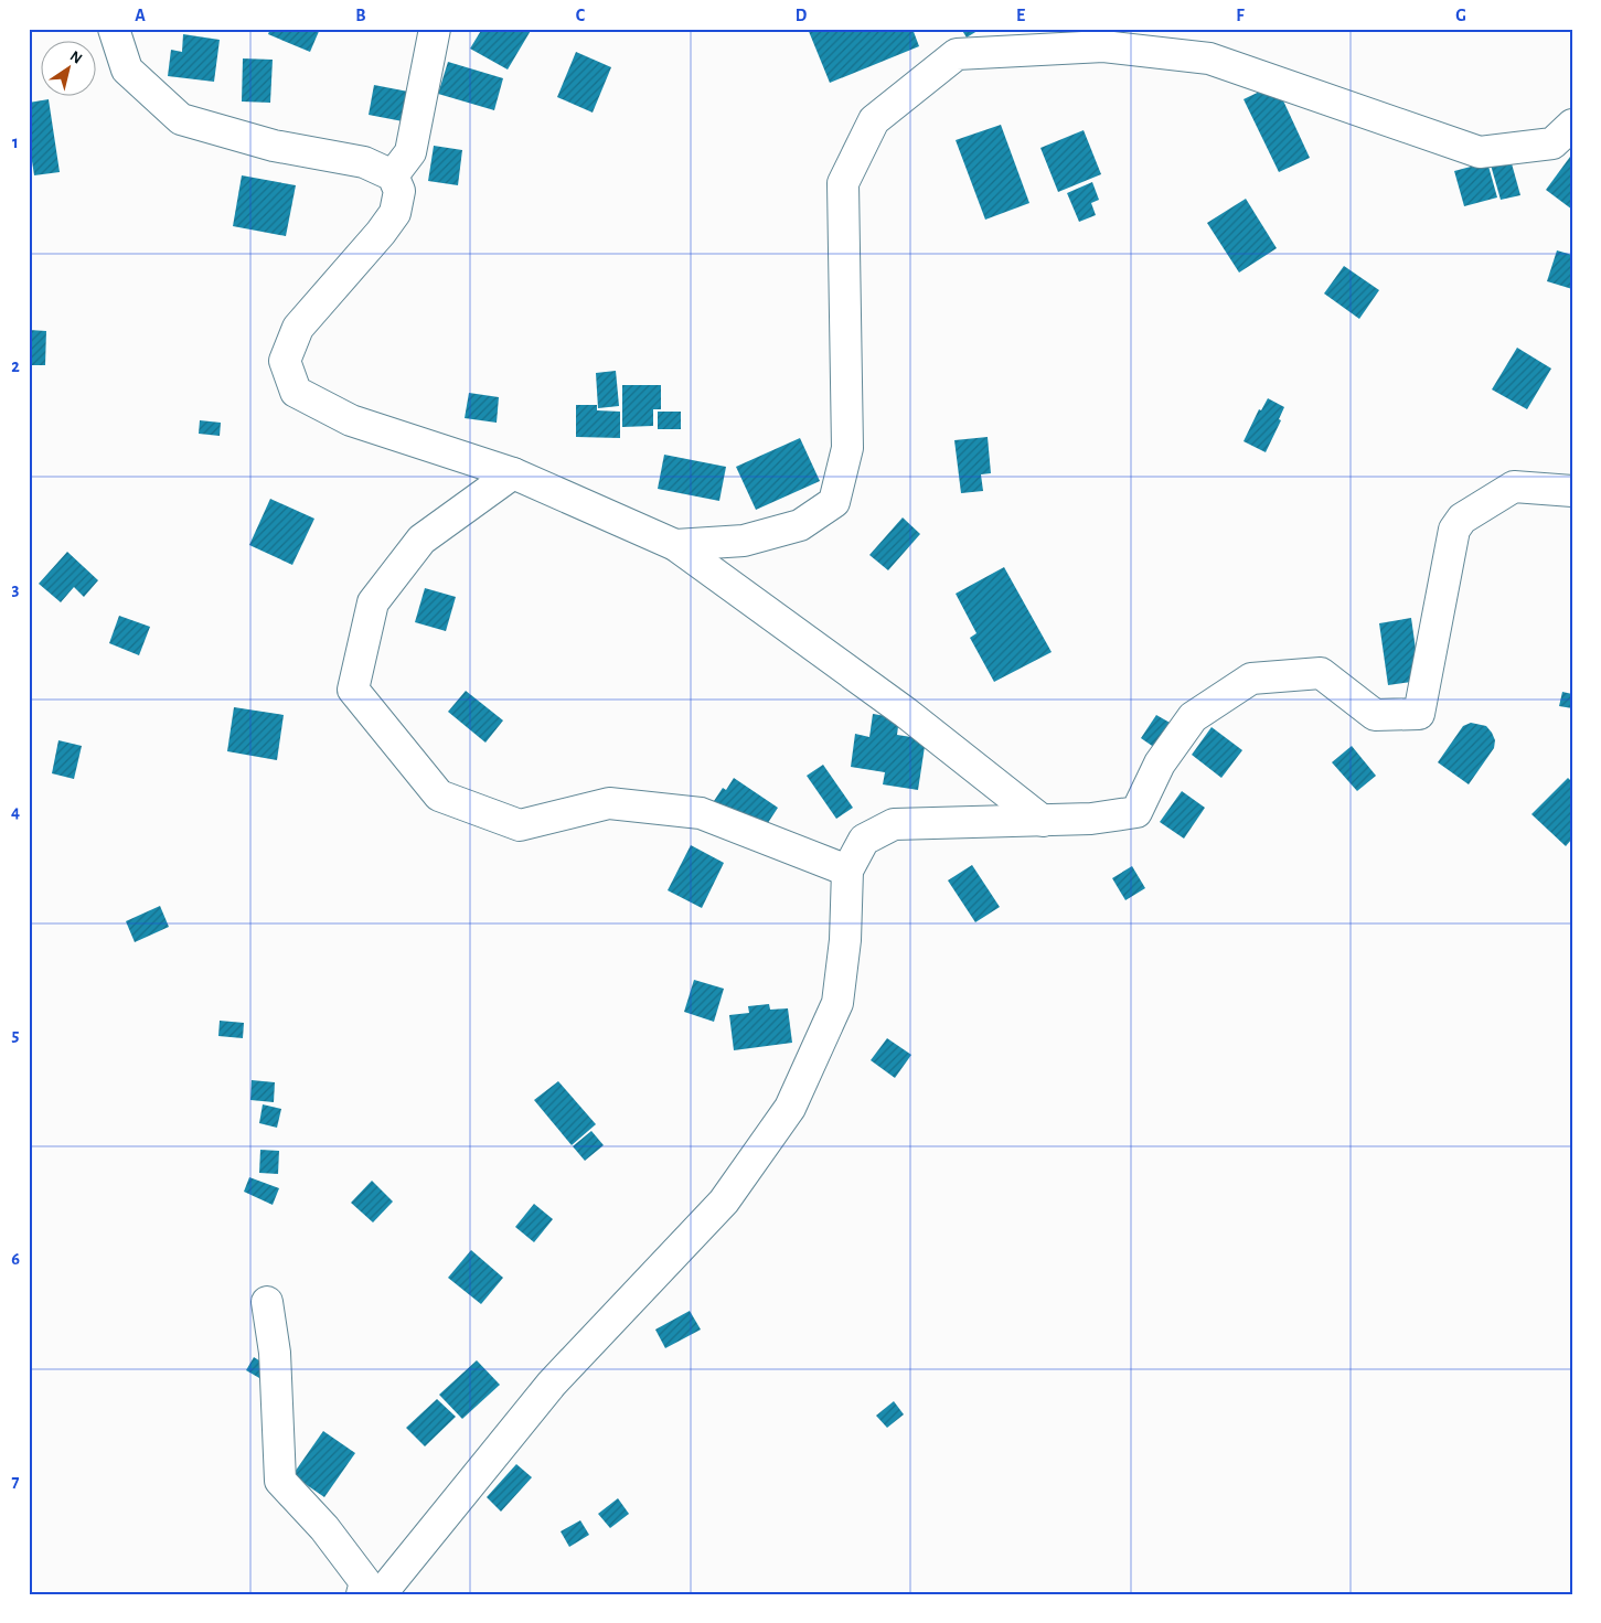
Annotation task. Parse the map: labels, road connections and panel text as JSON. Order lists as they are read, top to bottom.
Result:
{
  "north": "top right",
  "grid": {
    "columns": [
      "A",
      "B",
      "C",
      "D",
      "E",
      "F",
      "G"
    ],
    "rows": [
      "1",
      "2",
      "3",
      "4",
      "5",
      "6",
      "7"
    ]
  }
}
